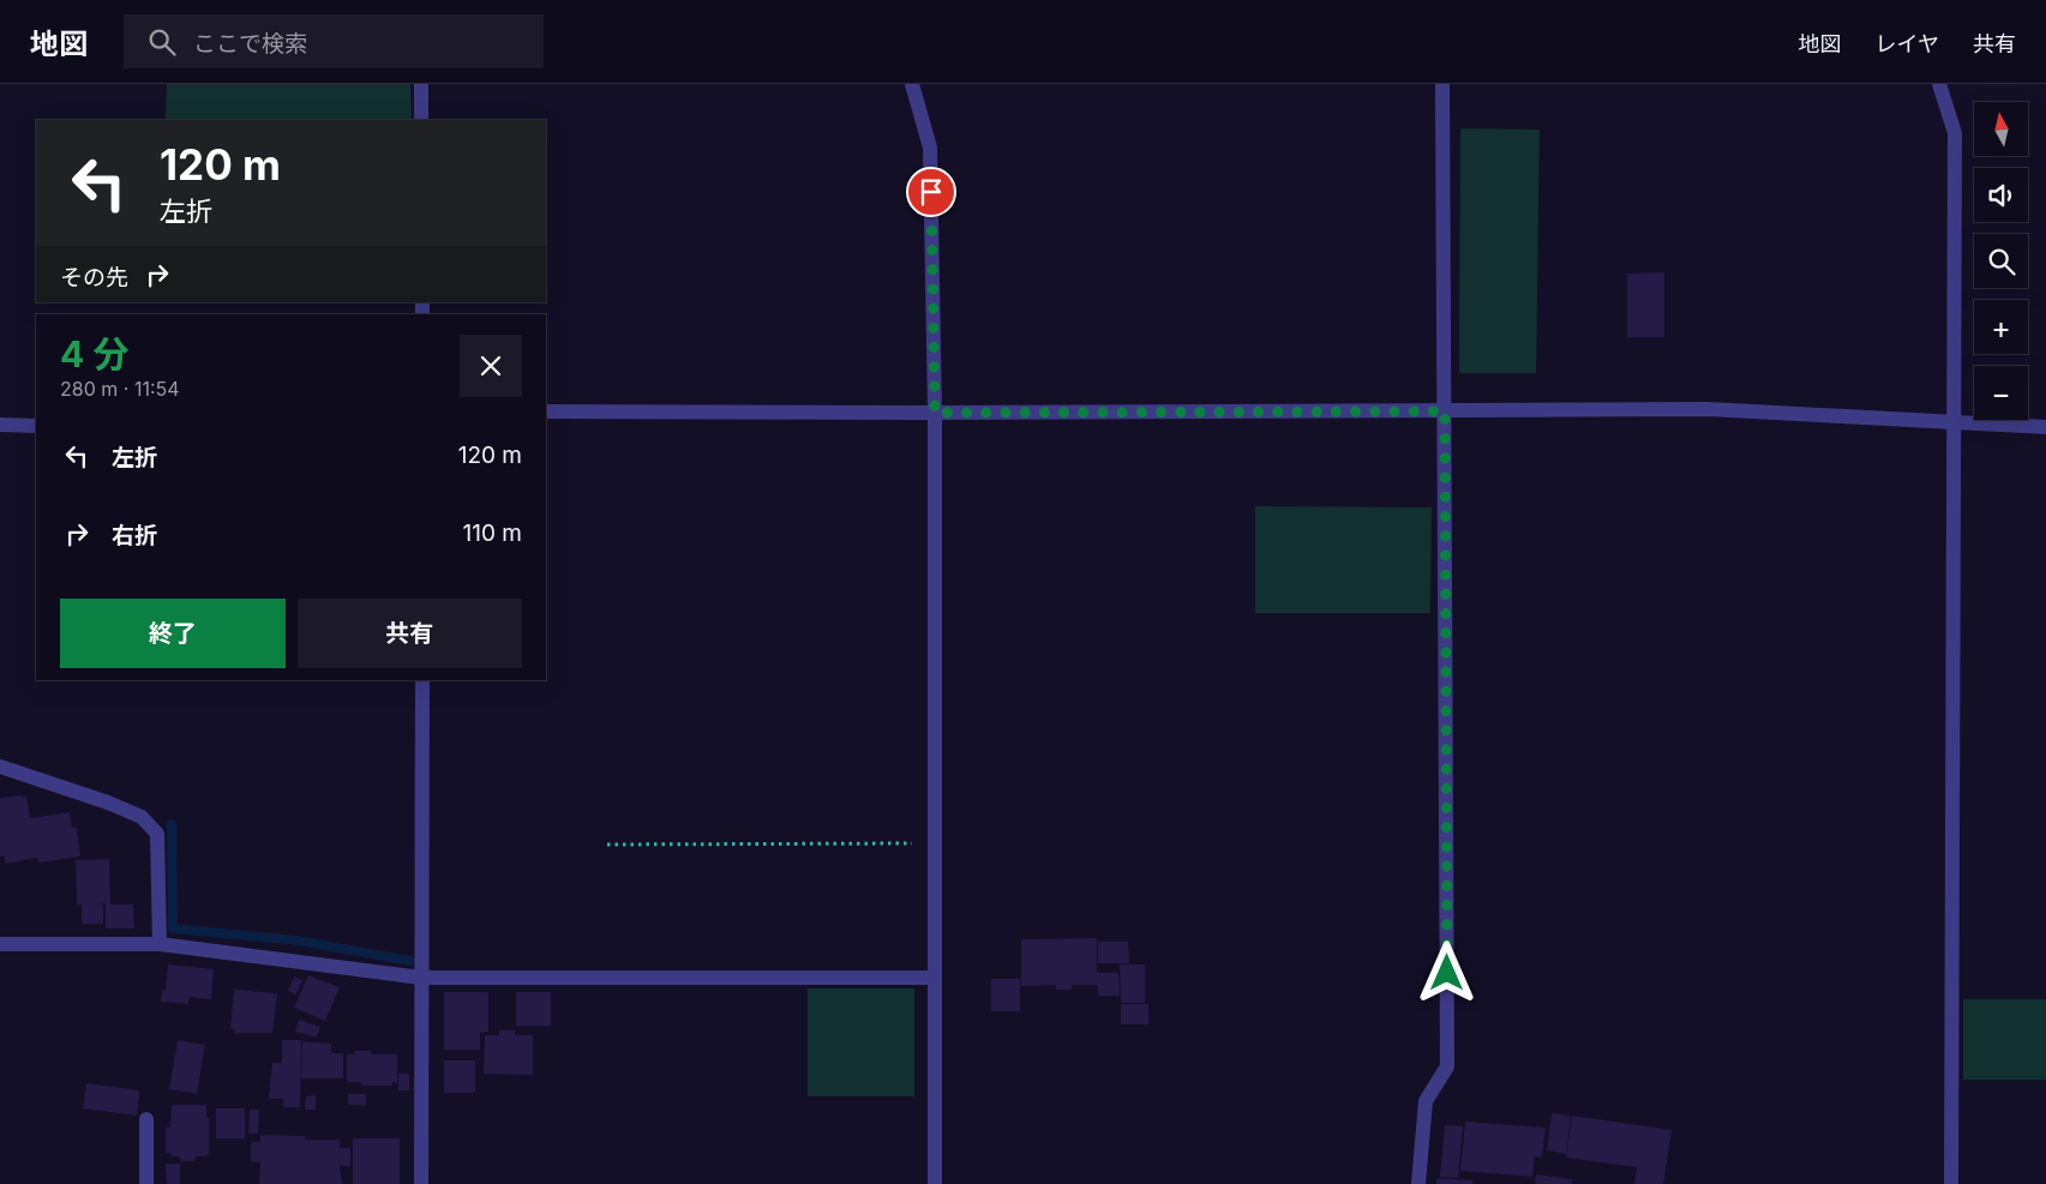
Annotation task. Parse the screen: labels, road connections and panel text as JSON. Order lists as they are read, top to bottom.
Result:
{
  "north": "top",
  "page": {
    "header": "地図",
    "search": "ここで検索",
    "nav": ["地図", "レイヤ", "共有"],
    "map_buttons": ["+", "−"],
    "turn": ["120 m", "左折"],
    "then": "その先",
    "heading": ["4 分", "280 m · 11:54"],
    "list": [
      {
        "name": "左折",
        "value": "120 m"
      },
      {
        "name": "右折",
        "value": "110 m"
      }
    ],
    "buttons": ["終了", "共有"]
  }
}
